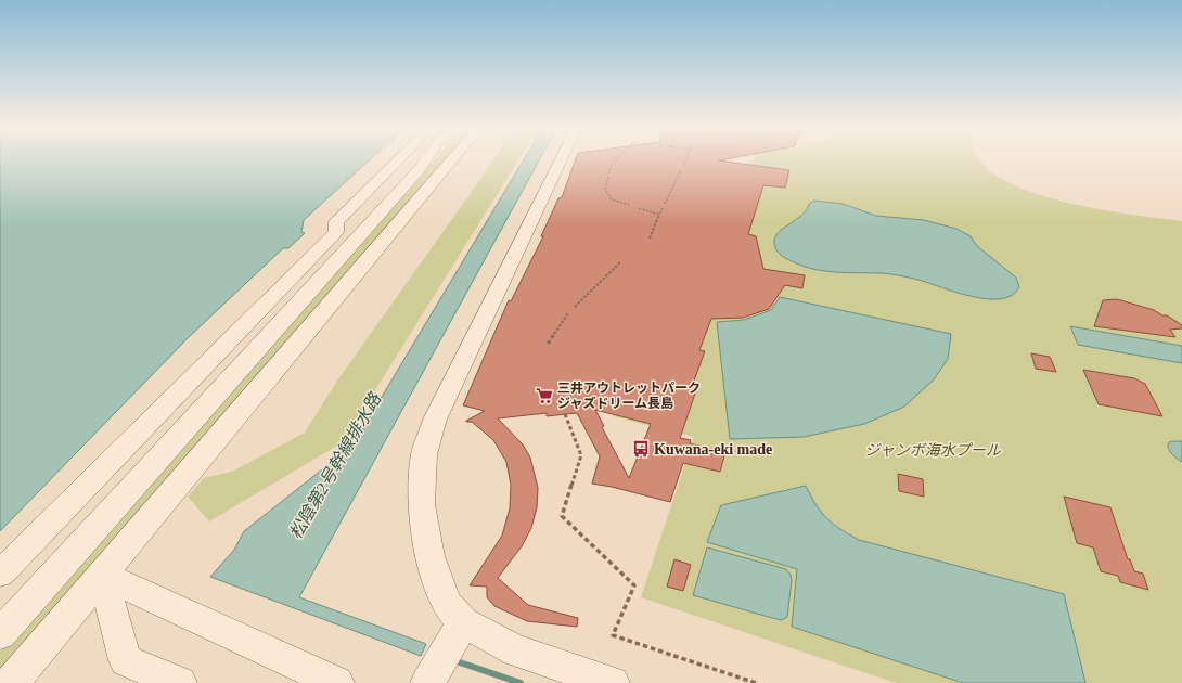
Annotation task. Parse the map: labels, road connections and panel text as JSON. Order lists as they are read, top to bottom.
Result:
{
  "water": ["松陰第2号幹線排水路"],
  "parks": ["ジャンボ海水プール"],
  "places": {
    "supermarket": ["三井アウトレットパーク ジャズドリーム長島"],
    "bus stop": ["Kuwana-eki made"]
  }
}
